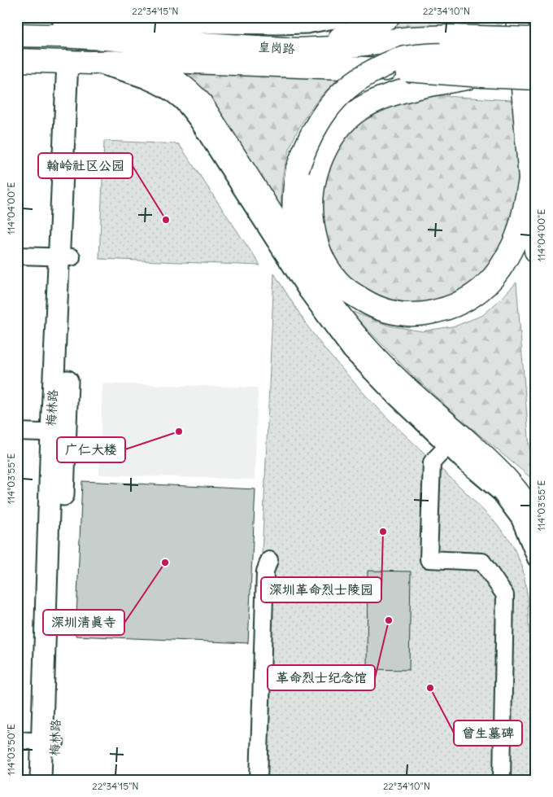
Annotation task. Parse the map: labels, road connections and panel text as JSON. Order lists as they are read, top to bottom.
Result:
{
  "streets": {
    "highway": ["皇岗路"],
    "main road": ["梅林路"]
  },
  "crossings": [
    ["皇岗路", "梅林路"]
  ],
  "places": [
    "翰岭社区公园",
    "广仁大楼",
    "深圳革命烈士陵园",
    "深圳清真寺",
    "革命烈士纪念馆",
    "曾生墓碑"
  ],
  "coordinates": [
    "22°34'15\"N",
    "22°34'10\"N",
    "114°04'00\"E",
    "114°03'55\"E",
    "114°03'50\"E"
  ]
}
